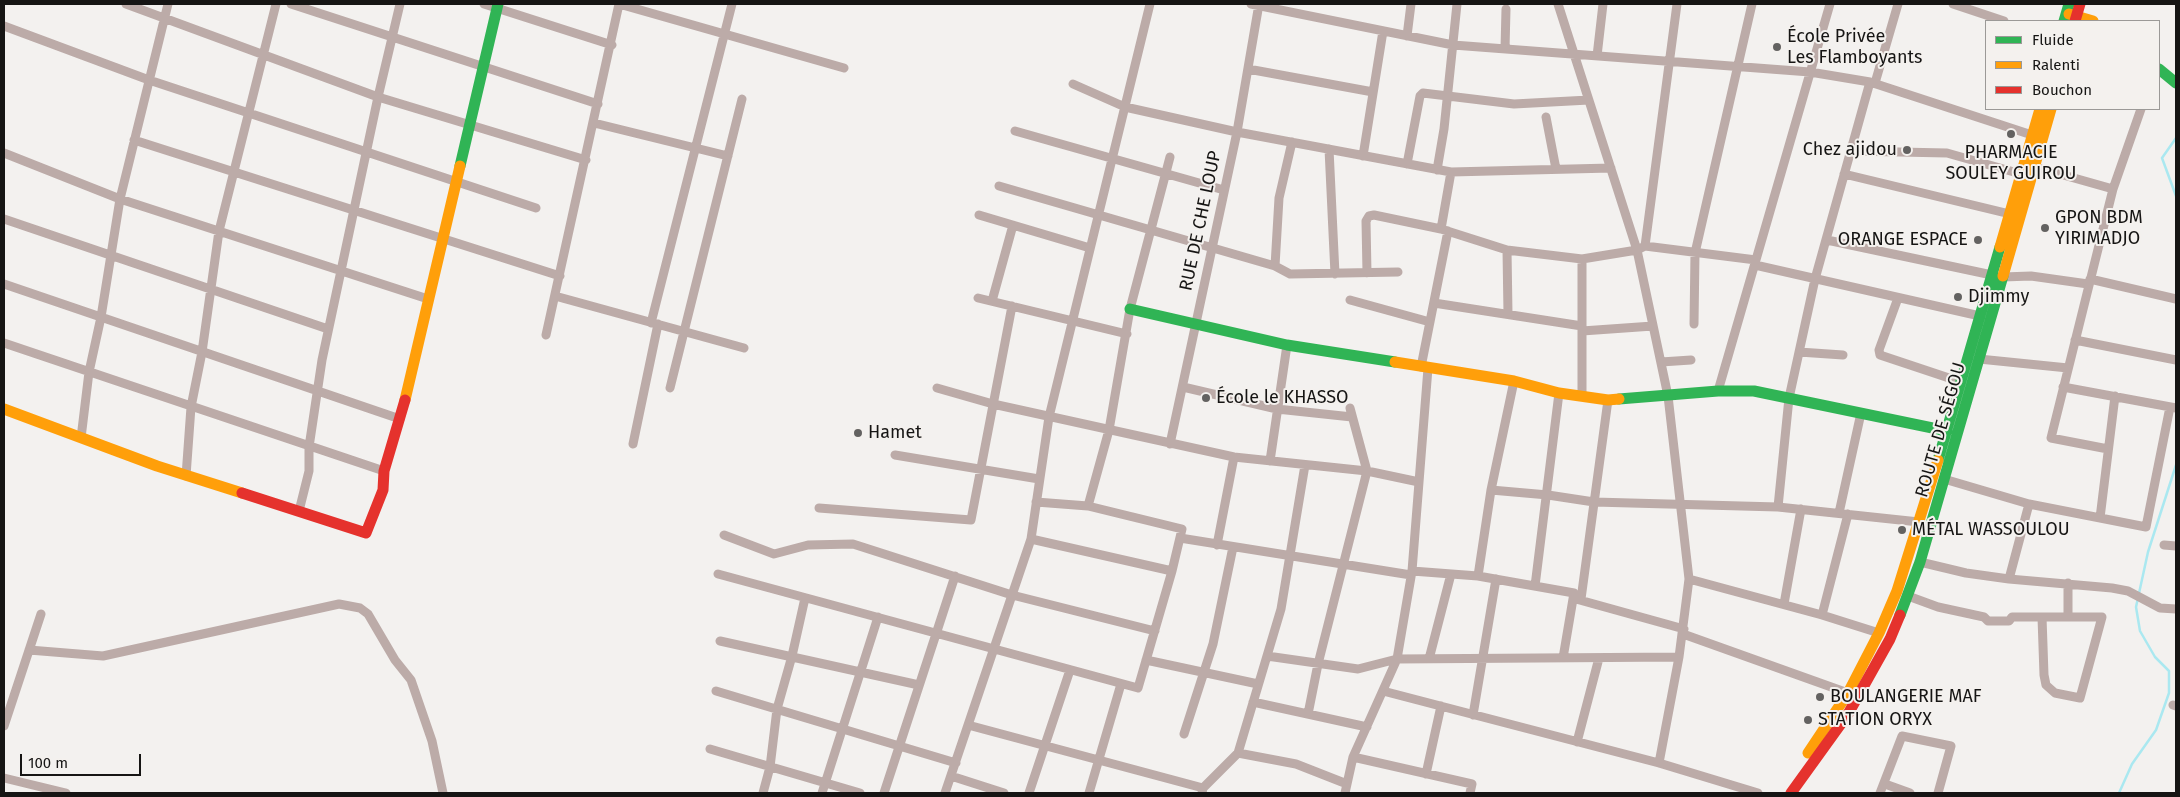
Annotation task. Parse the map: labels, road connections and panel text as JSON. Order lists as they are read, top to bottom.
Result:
{
  "streets": {
    "main road": ["ROUTE DE SÉGOU"],
    "street": ["RUE DE CHE LOUP"]
  },
  "places": [
    "École Privée Les Flamboyants",
    "PHARMACIE SOULEY GUIROU",
    "Chez ajidou",
    "GPON BDM YIRIMADJO",
    "ORANGE ESPACE",
    "Djimmy",
    "École le KHASSO",
    "Hamet",
    "MÉTAL WASSOULOU",
    "BOULANGERIE MAF",
    "STATION ORYX"
  ],
  "legend": ["Fluide", "Ralenti", "Bouchon"],
  "scale_bar": "100 m"
}
